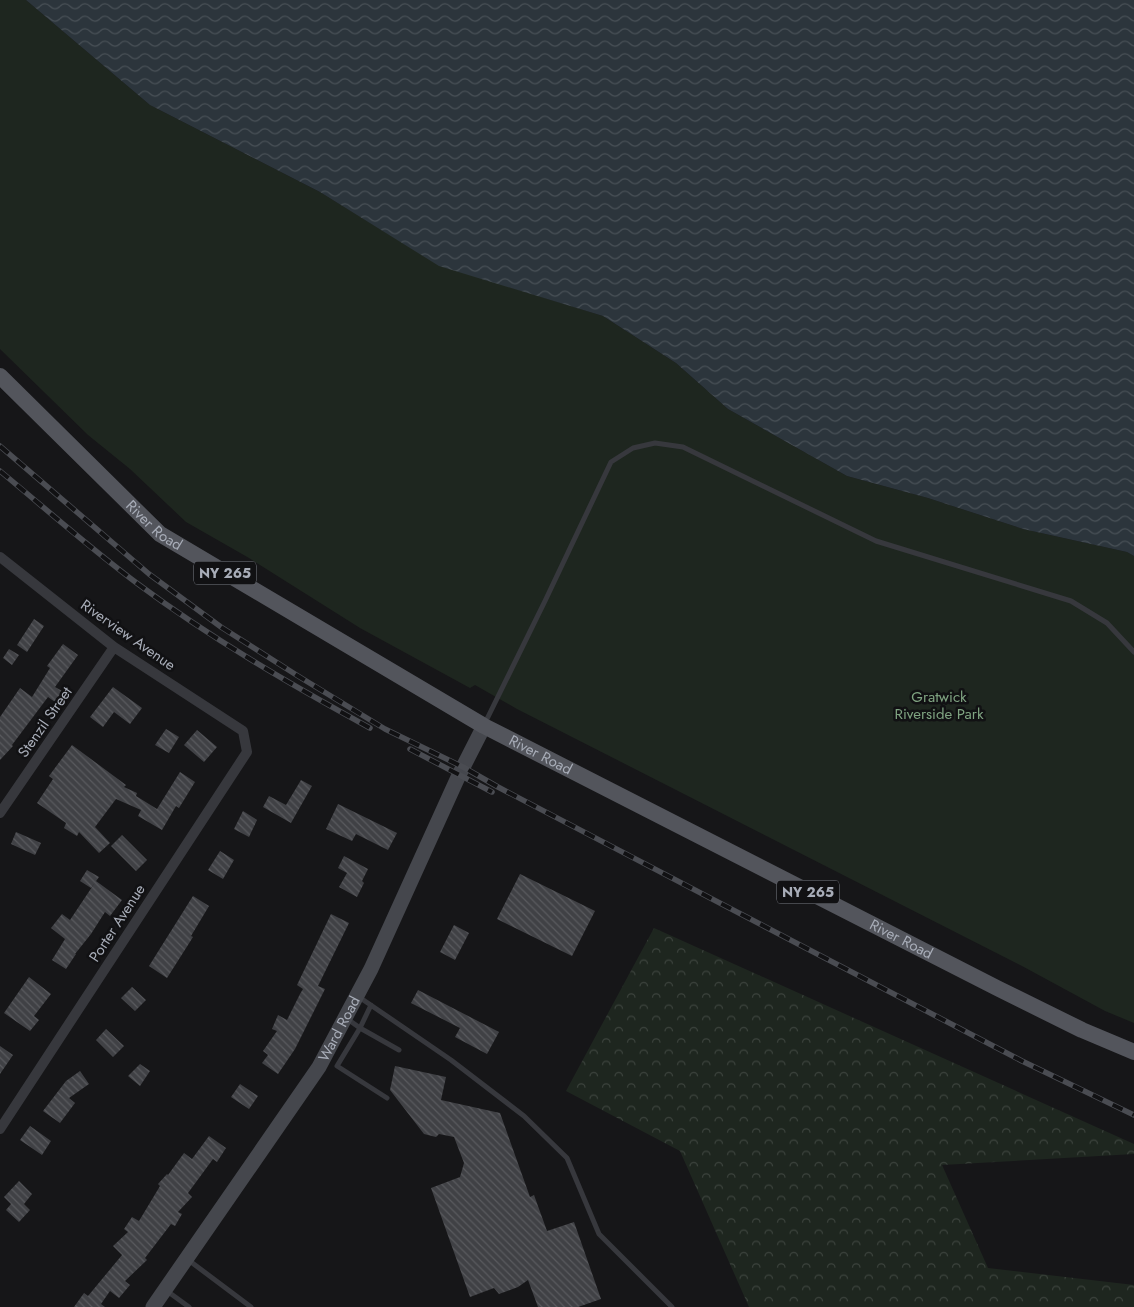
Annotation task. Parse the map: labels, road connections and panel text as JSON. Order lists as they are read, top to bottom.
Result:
{
  "streets": {
    "main road": ["River Road", "NY 265", "Ward Road"],
    "street": ["Riverview Avenue", "Stenzil Street", "Porter Avenue"]
  },
  "crossings": [
    ["River Road", "Ward Road"],
    ["Riverview Avenue", "Stenzil Street"],
    ["Riverview Avenue", "Porter Avenue"]
  ],
  "parks": ["Gratwick Riverside Park"]
}
